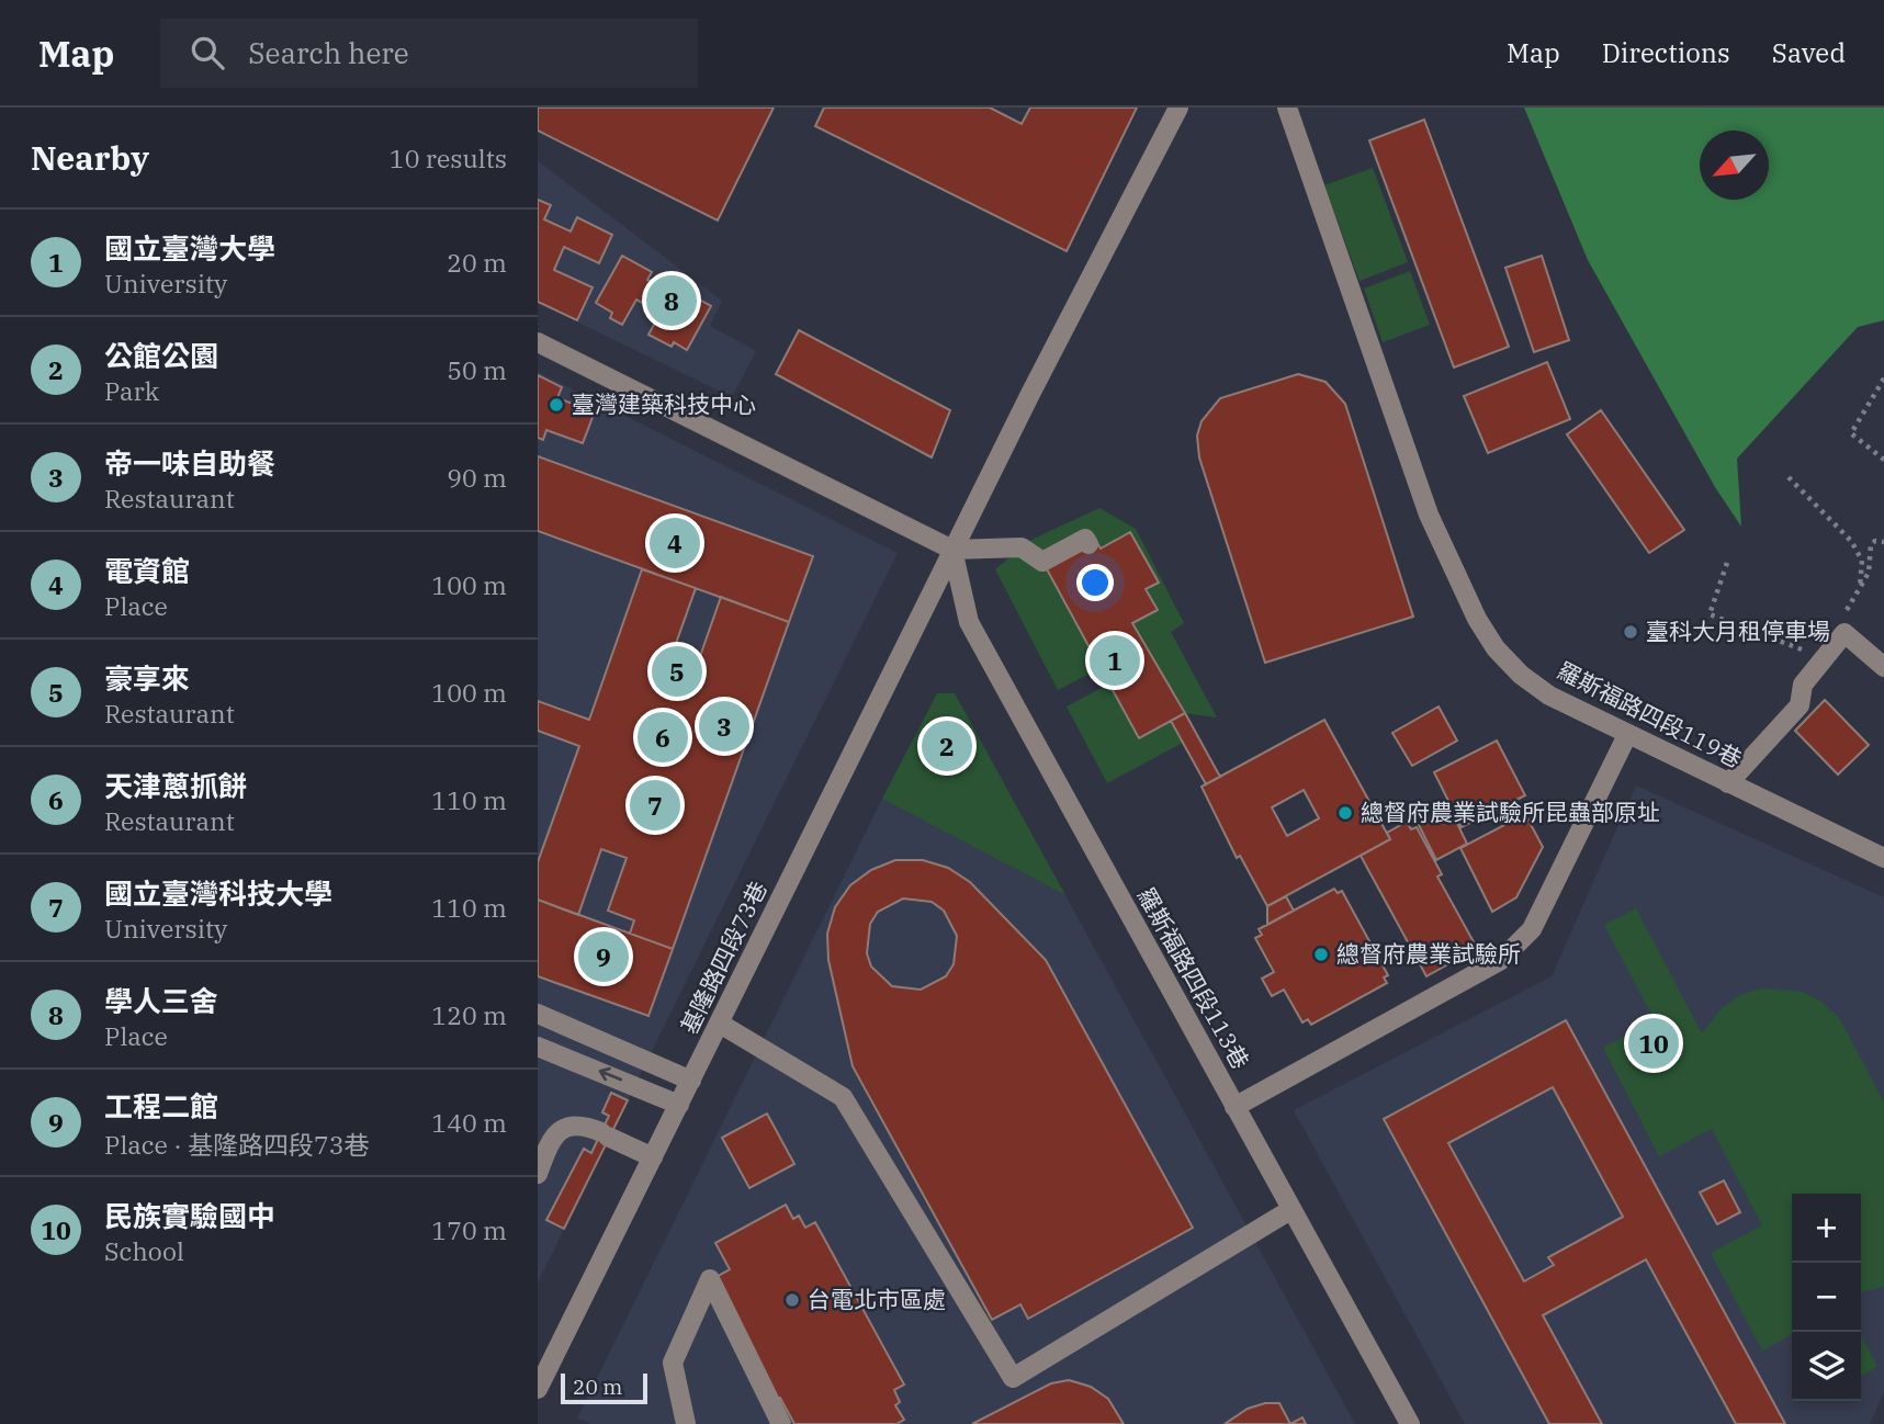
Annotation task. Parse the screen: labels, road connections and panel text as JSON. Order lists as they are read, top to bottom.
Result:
{
  "streets": {
    "street": ["羅斯福路四段119巷", "基隆路四段73巷", "羅斯福路四段113巷"]
  },
  "crossings": [
    ["基隆路四段73巷", "羅斯福路四段113巷"]
  ],
  "places": [
    "臺灣建築科技中心",
    "臺科大月租停車場",
    "總督府農業試驗所昆蟲部原址",
    "總督府農業試驗所",
    "台電北市區處"
  ],
  "scale_bar": "20 m",
  "north": "bottom left",
  "page": {
    "header": "Map",
    "search": "Search here",
    "nav": ["Map", "Directions", "Saved"],
    "heading": ["Nearby", "10 results"],
    "list": [
      {
        "mark": "1",
        "name": "國立臺灣大學",
        "note": "University",
        "value": "20 m"
      },
      {
        "mark": "2",
        "name": "公館公園",
        "note": "Park",
        "value": "50 m"
      },
      {
        "mark": "3",
        "name": "帝一味自助餐",
        "note": "Restaurant",
        "value": "90 m"
      },
      {
        "mark": "4",
        "name": "電資館",
        "note": "Place",
        "value": "100 m"
      },
      {
        "mark": "5",
        "name": "豪享來",
        "note": "Restaurant",
        "value": "100 m"
      },
      {
        "mark": "6",
        "name": "天津蔥抓餅",
        "note": "Restaurant",
        "value": "110 m"
      },
      {
        "mark": "7",
        "name": "國立臺灣科技大學",
        "note": "University",
        "value": "110 m"
      },
      {
        "mark": "8",
        "name": "學人三舍",
        "note": "Place",
        "value": "120 m"
      },
      {
        "mark": "9",
        "name": "工程二館",
        "note": "Place · 基隆路四段73巷",
        "value": "140 m"
      },
      {
        "mark": "10",
        "name": "民族實驗國中",
        "note": "School",
        "value": "170 m"
      }
    ],
    "pins": [
      "8",
      "4",
      "1",
      "5",
      "3",
      "6",
      "2",
      "7",
      "9",
      "10"
    ],
    "map_buttons": ["+", "−"],
    "scale": "20 m"
  }
}
